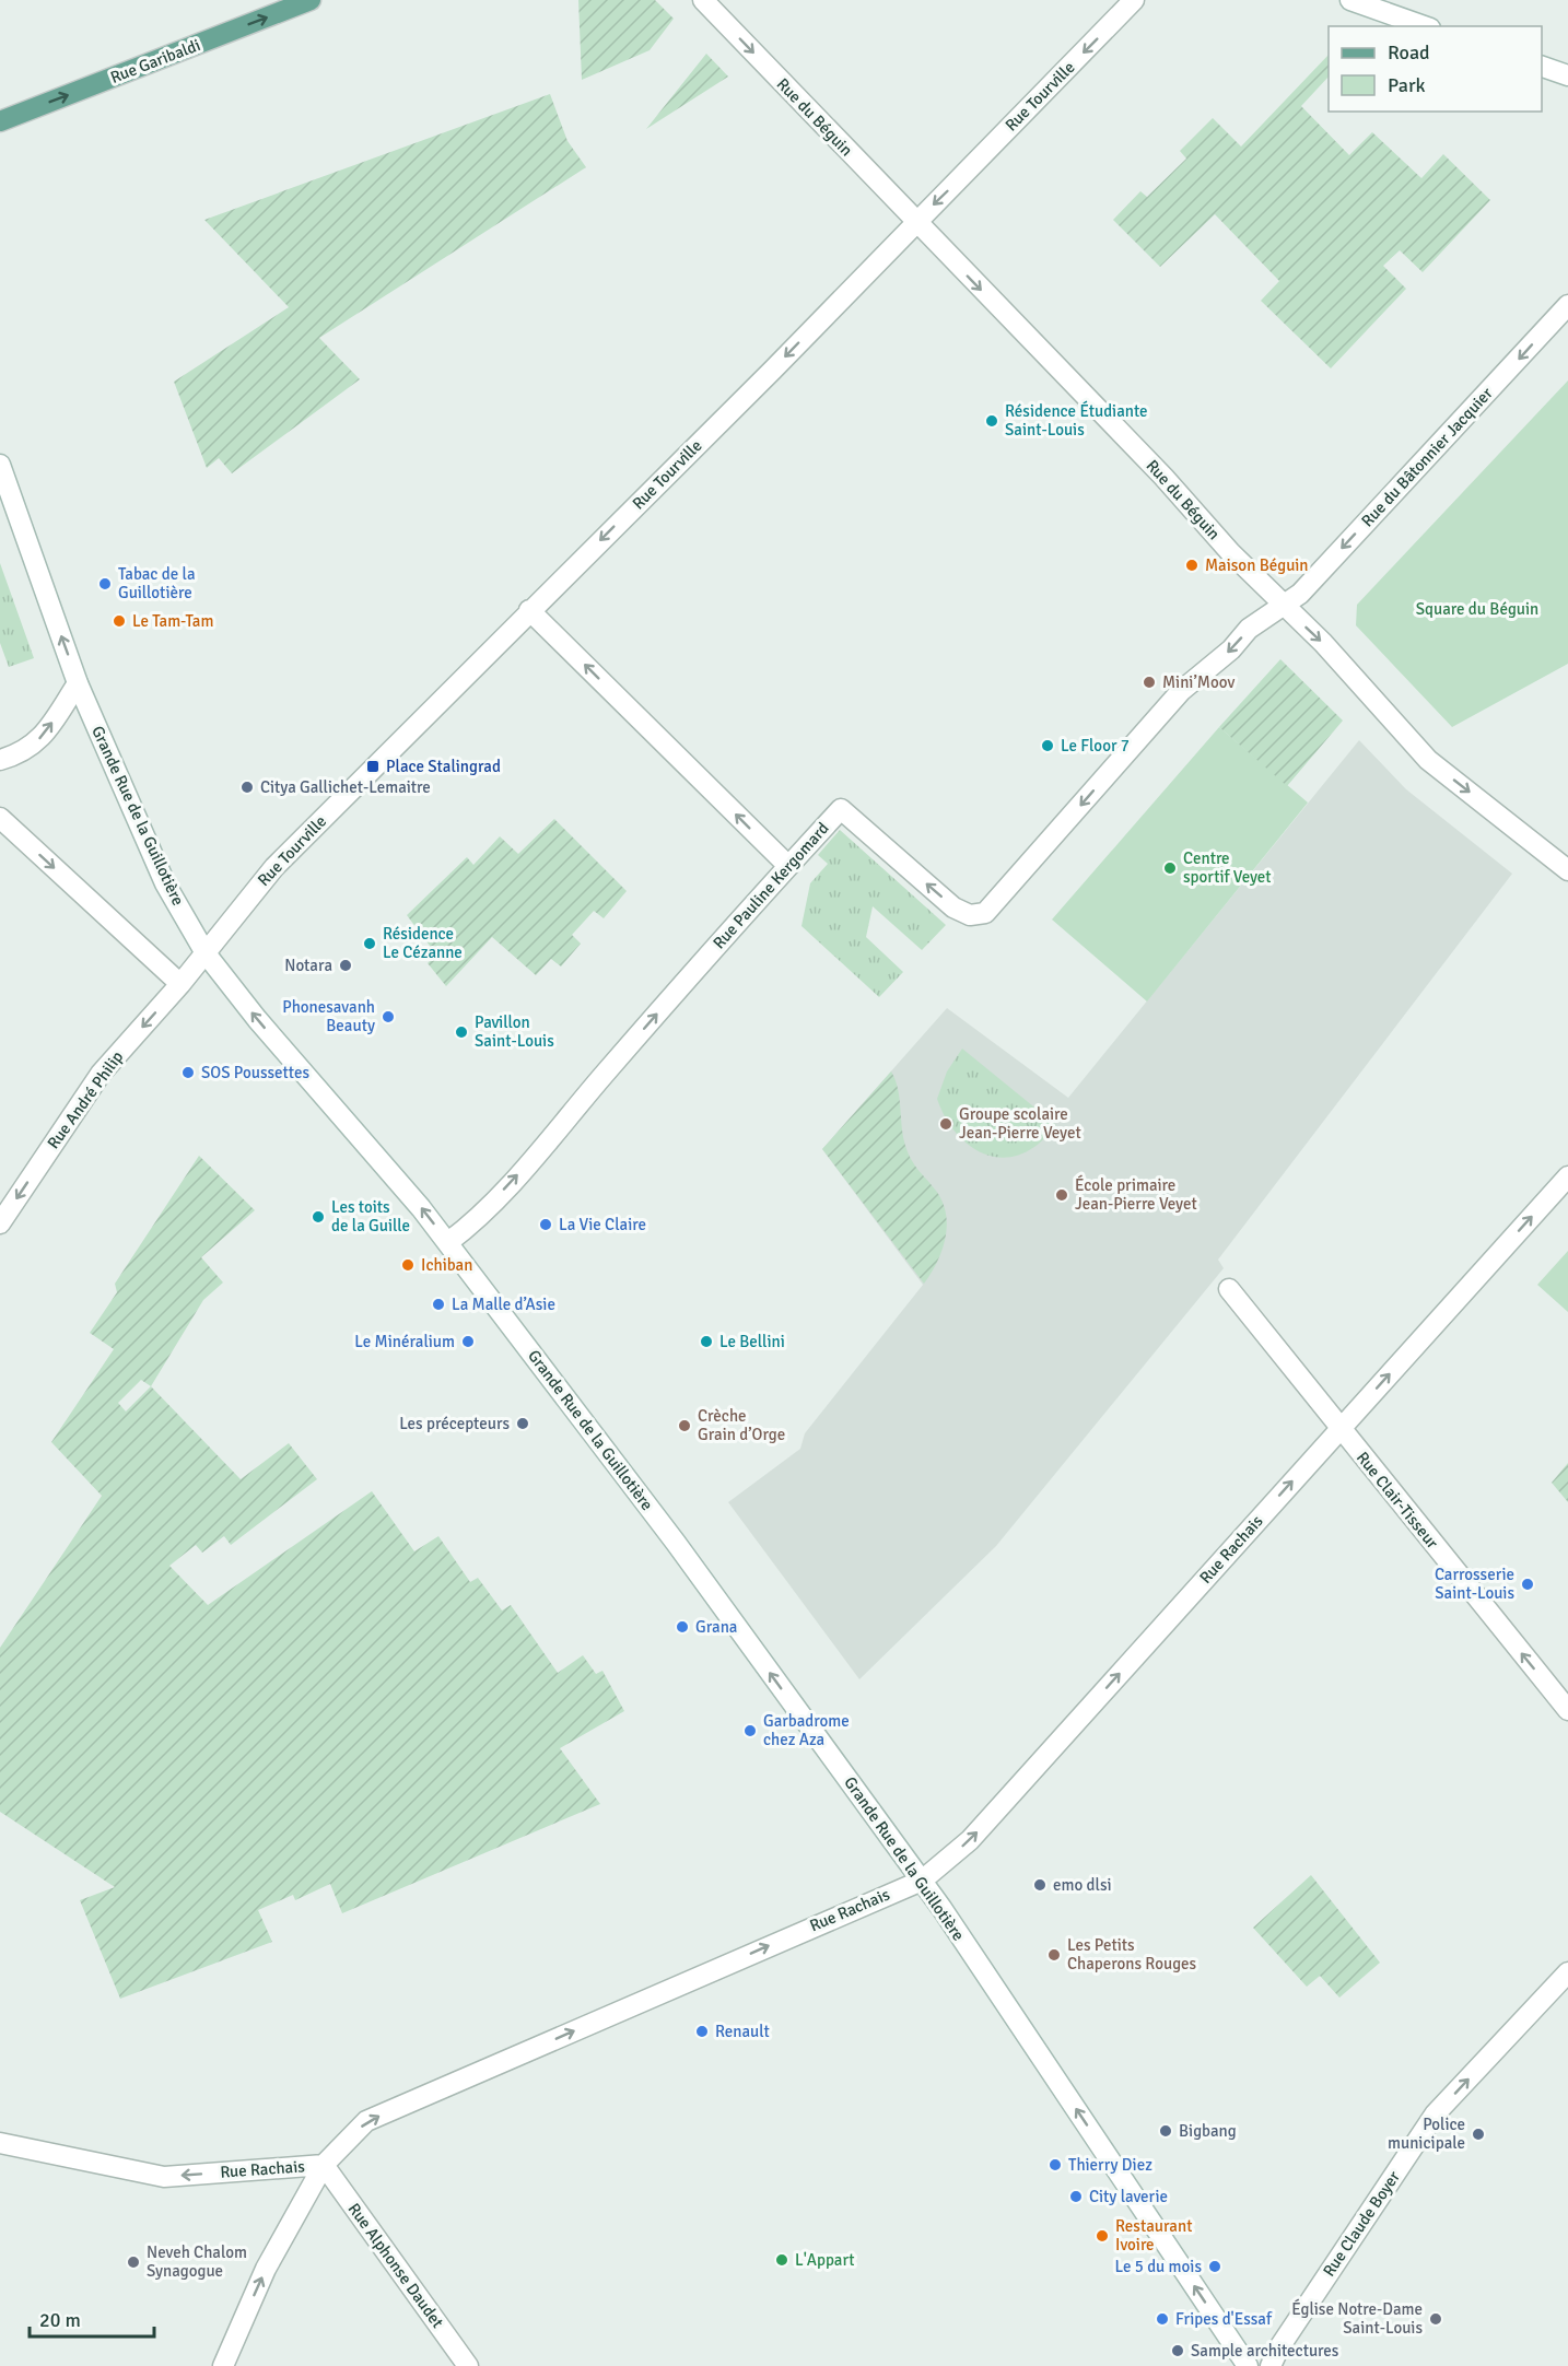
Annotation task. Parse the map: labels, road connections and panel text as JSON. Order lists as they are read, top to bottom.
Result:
{
  "streets": {
    "main road": ["Rue Garibaldi"],
    "street": [
      "Rue Tourville",
      "Rue du Béguin",
      "Rue du Bâtonnier Jacquier",
      "Grande Rue de la Guillotière",
      "Rue Pauline Kergomard",
      "Rue André Philip",
      "Rue Clair-Tisseur",
      "Rue Rachais",
      "Rue Claude Boyer",
      "Rue Alphonse Daudet"
    ]
  },
  "crossings": [
    ["Rue Tourville", "Rue du Béguin"],
    ["Rue Tourville", "Grande Rue de la Guillotière"],
    ["Rue Tourville", "Rue André Philip"],
    ["Rue du Béguin", "Rue du Bâtonnier Jacquier"],
    ["Rue du Béguin", "Rue Pauline Kergomard"],
    ["Rue du Bâtonnier Jacquier", "Rue Pauline Kergomard"],
    ["Grande Rue de la Guillotière", "Rue Pauline Kergomard"],
    ["Grande Rue de la Guillotière", "Rue André Philip"],
    ["Grande Rue de la Guillotière", "Rue Rachais"],
    ["Rue Clair-Tisseur", "Rue Rachais"],
    ["Rue Rachais", "Rue Alphonse Daudet"]
  ],
  "one_way": [
    "Rue Garibaldi",
    "Rue Tourville",
    "Rue du Béguin",
    "Rue du Bâtonnier Jacquier",
    "Grande Rue de la Guillotière",
    "Rue André Philip",
    "Rue Clair-Tisseur",
    "Rue Claude Boyer"
  ],
  "parks": ["Square du Béguin"],
  "places": {
    "other": [
      "Résidence Étudiante Saint-Louis",
      "Maison Béguin",
      "Tabac de la Guillotière",
      "Le Tam-Tam",
      "Mini’Moov",
      "Le Floor 7",
      "Citya Gallichet-Lemaitre",
      "Centre sportif Veyet",
      "Résidence Le Cézanne",
      "Notara",
      "Phonesavanh Beauty",
      "Pavillon Saint-Louis",
      "SOS Poussettes",
      "Groupe scolaire Jean-Pierre Veyet",
      "École primaire Jean-Pierre Veyet",
      "Les toits de la Guille",
      "La Vie Claire",
      "Ichiban",
      "La Malle d’Asie",
      "Le Minéralium",
      "Le Bellini",
      "Les précepteurs",
      "Crèche Grain d’Orge",
      "Carrosserie Saint-Louis",
      "Grana",
      "Garbadrome chez Aza",
      "emo dlsi",
      "Les Petits Chaperons Rouges",
      "Renault",
      "Bigbang",
      "Police municipale",
      "Thierry Diez",
      "City laverie",
      "Restaurant Ivoire",
      "L'Appart",
      "Neveh Chalom Synagogue",
      "Le 5 du mois",
      "Fripes d'Essaf",
      "Église Notre-Dame Saint-Louis",
      "Sample architectures"
    ],
    "transit": ["Place Stalingrad"]
  },
  "legend": ["Road", "Park"],
  "scale_bar": "20 m"
}
